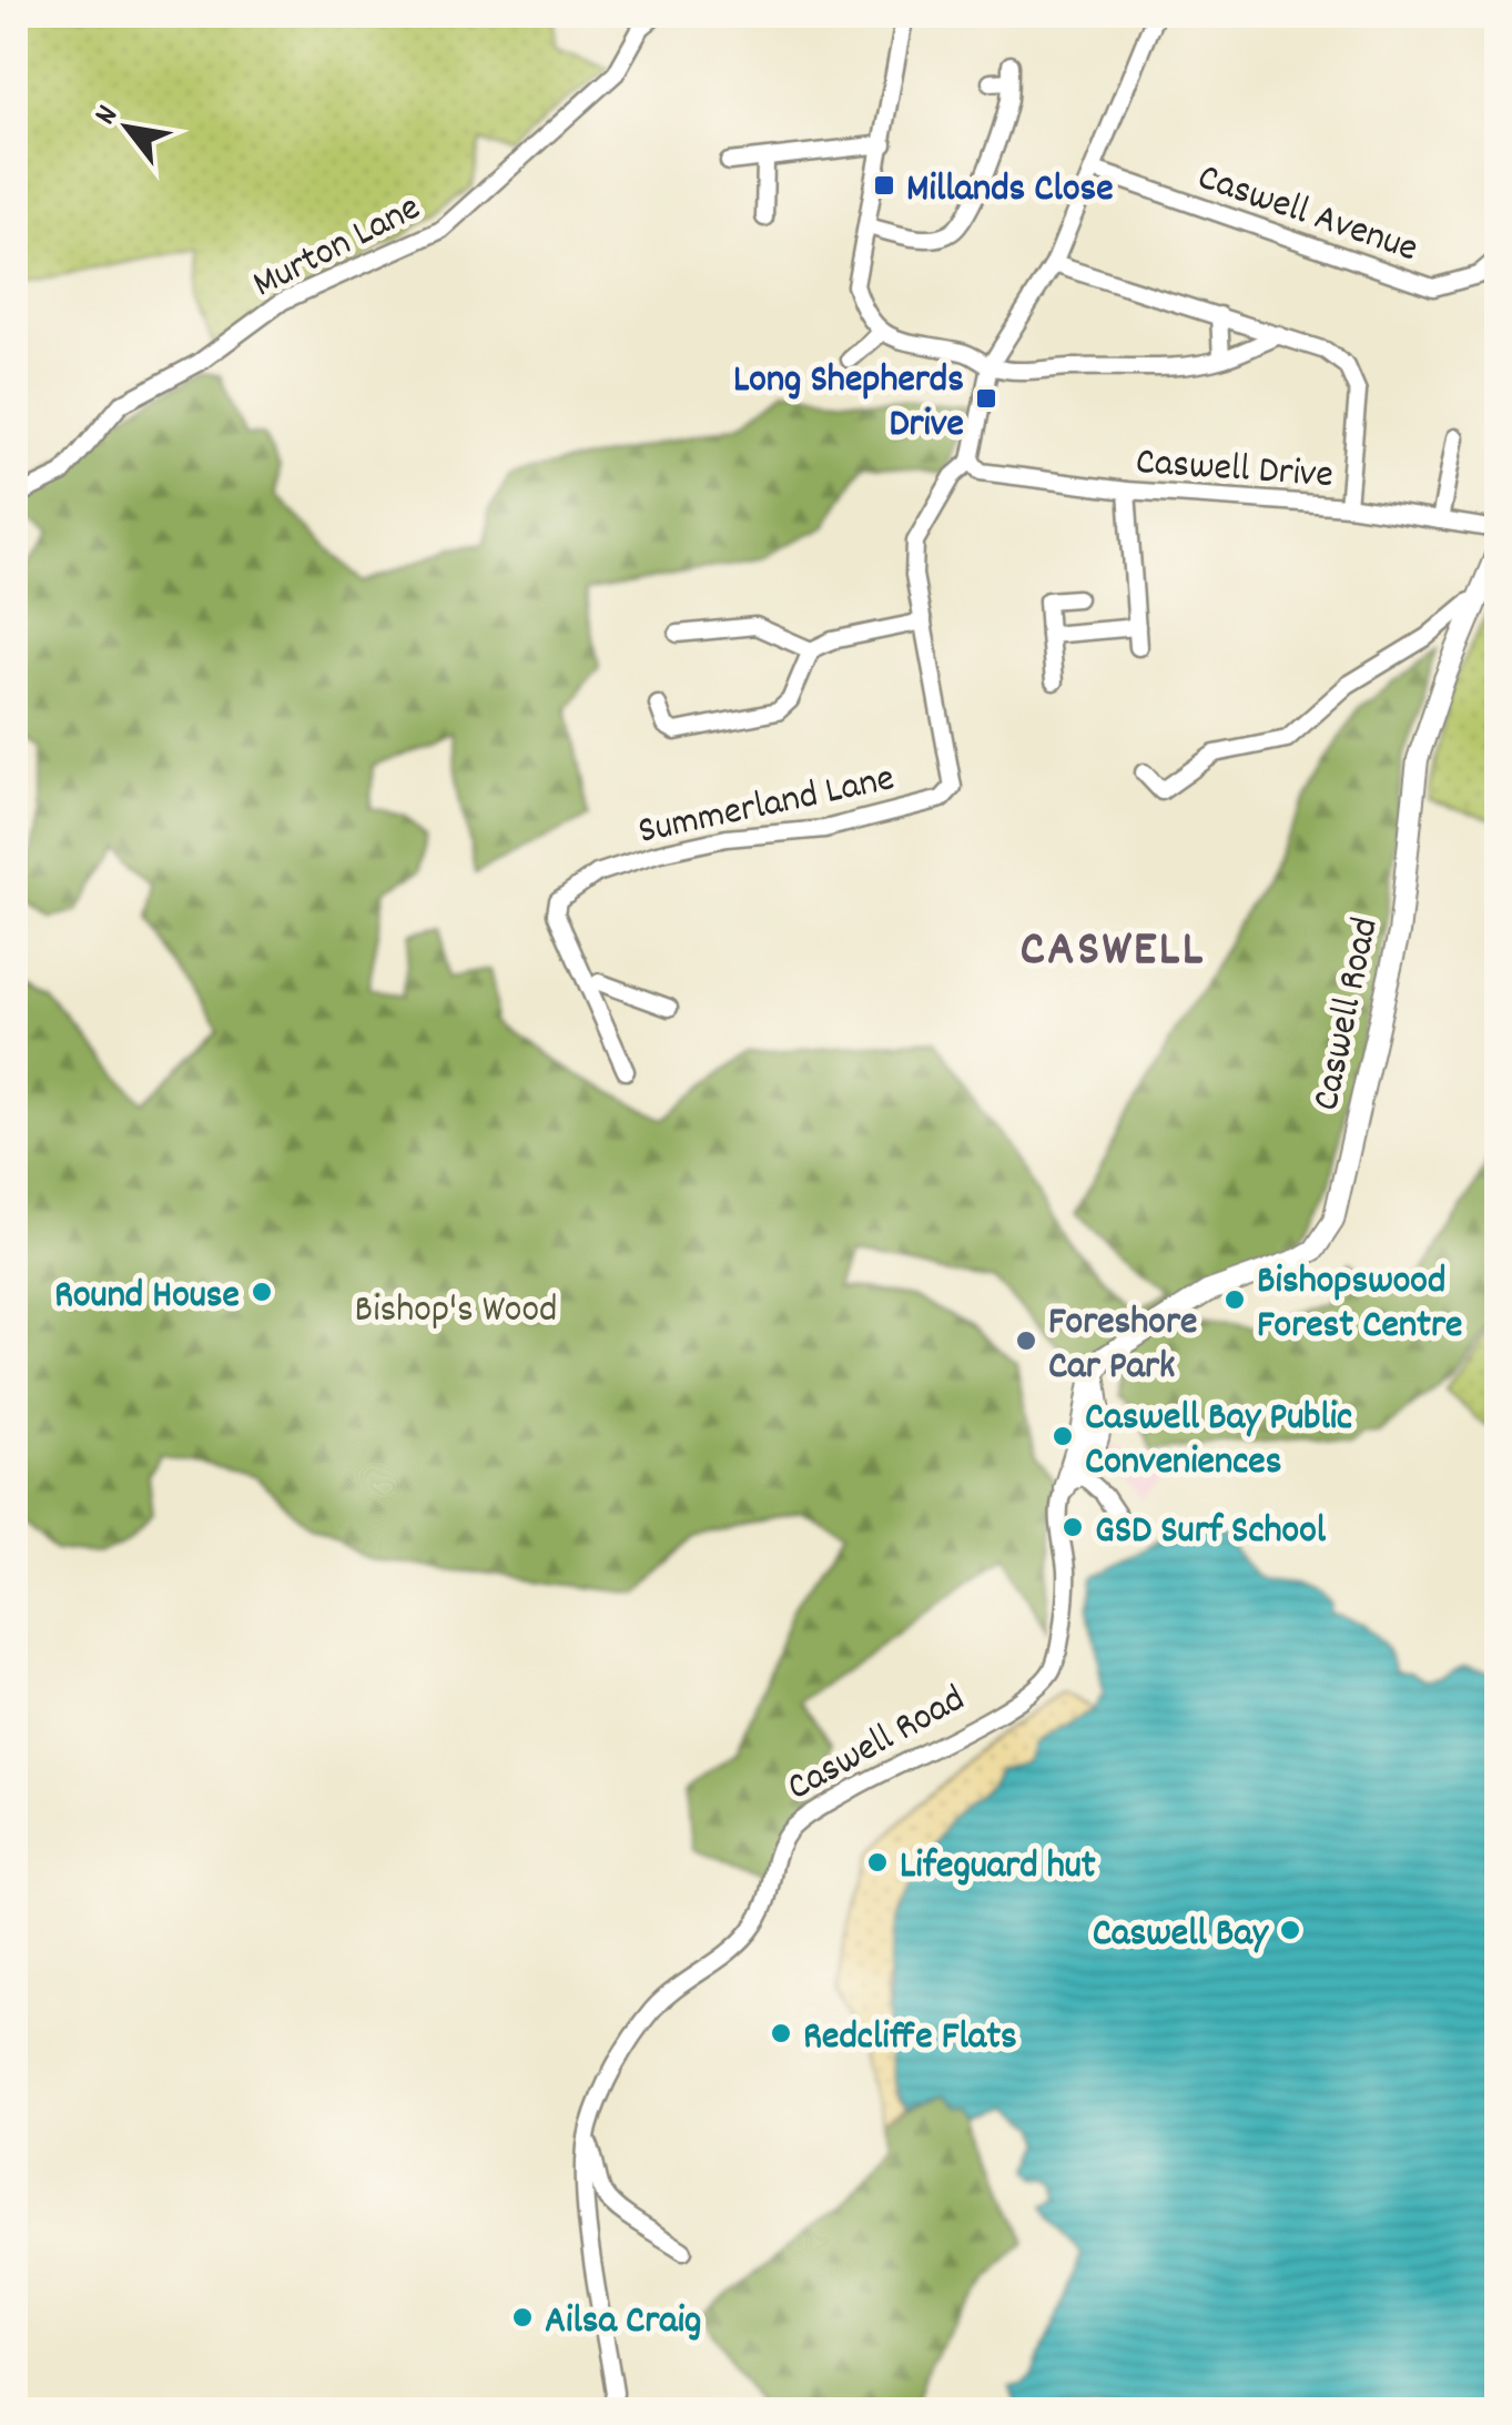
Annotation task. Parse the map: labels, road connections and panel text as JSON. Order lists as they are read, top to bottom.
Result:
{
  "streets": {
    "main road": ["Caswell Road"],
    "street": [
      "Caswell Avenue",
      "Murton Lane",
      "Caswell Drive",
      "Summerland Lane"
    ]
  },
  "crossings": [
    ["Caswell Avenue", "Summerland Lane"],
    ["Caswell Drive", "Summerland Lane"]
  ],
  "districts": ["CASWELL"],
  "parks": ["Bishop's Wood"],
  "places": {
    "transit": ["Millands Close", "Long Shepherds Drive"],
    "other": [
      "Round House",
      "Bishopswood Forest Centre",
      "Foreshore Car Park",
      "Caswell Bay Public Conveniences",
      "GSD Surf School",
      "Lifeguard hut",
      "Caswell Bay",
      "Redcliffe Flats",
      "Ailsa Craig"
    ]
  },
  "north": "top left"
}
